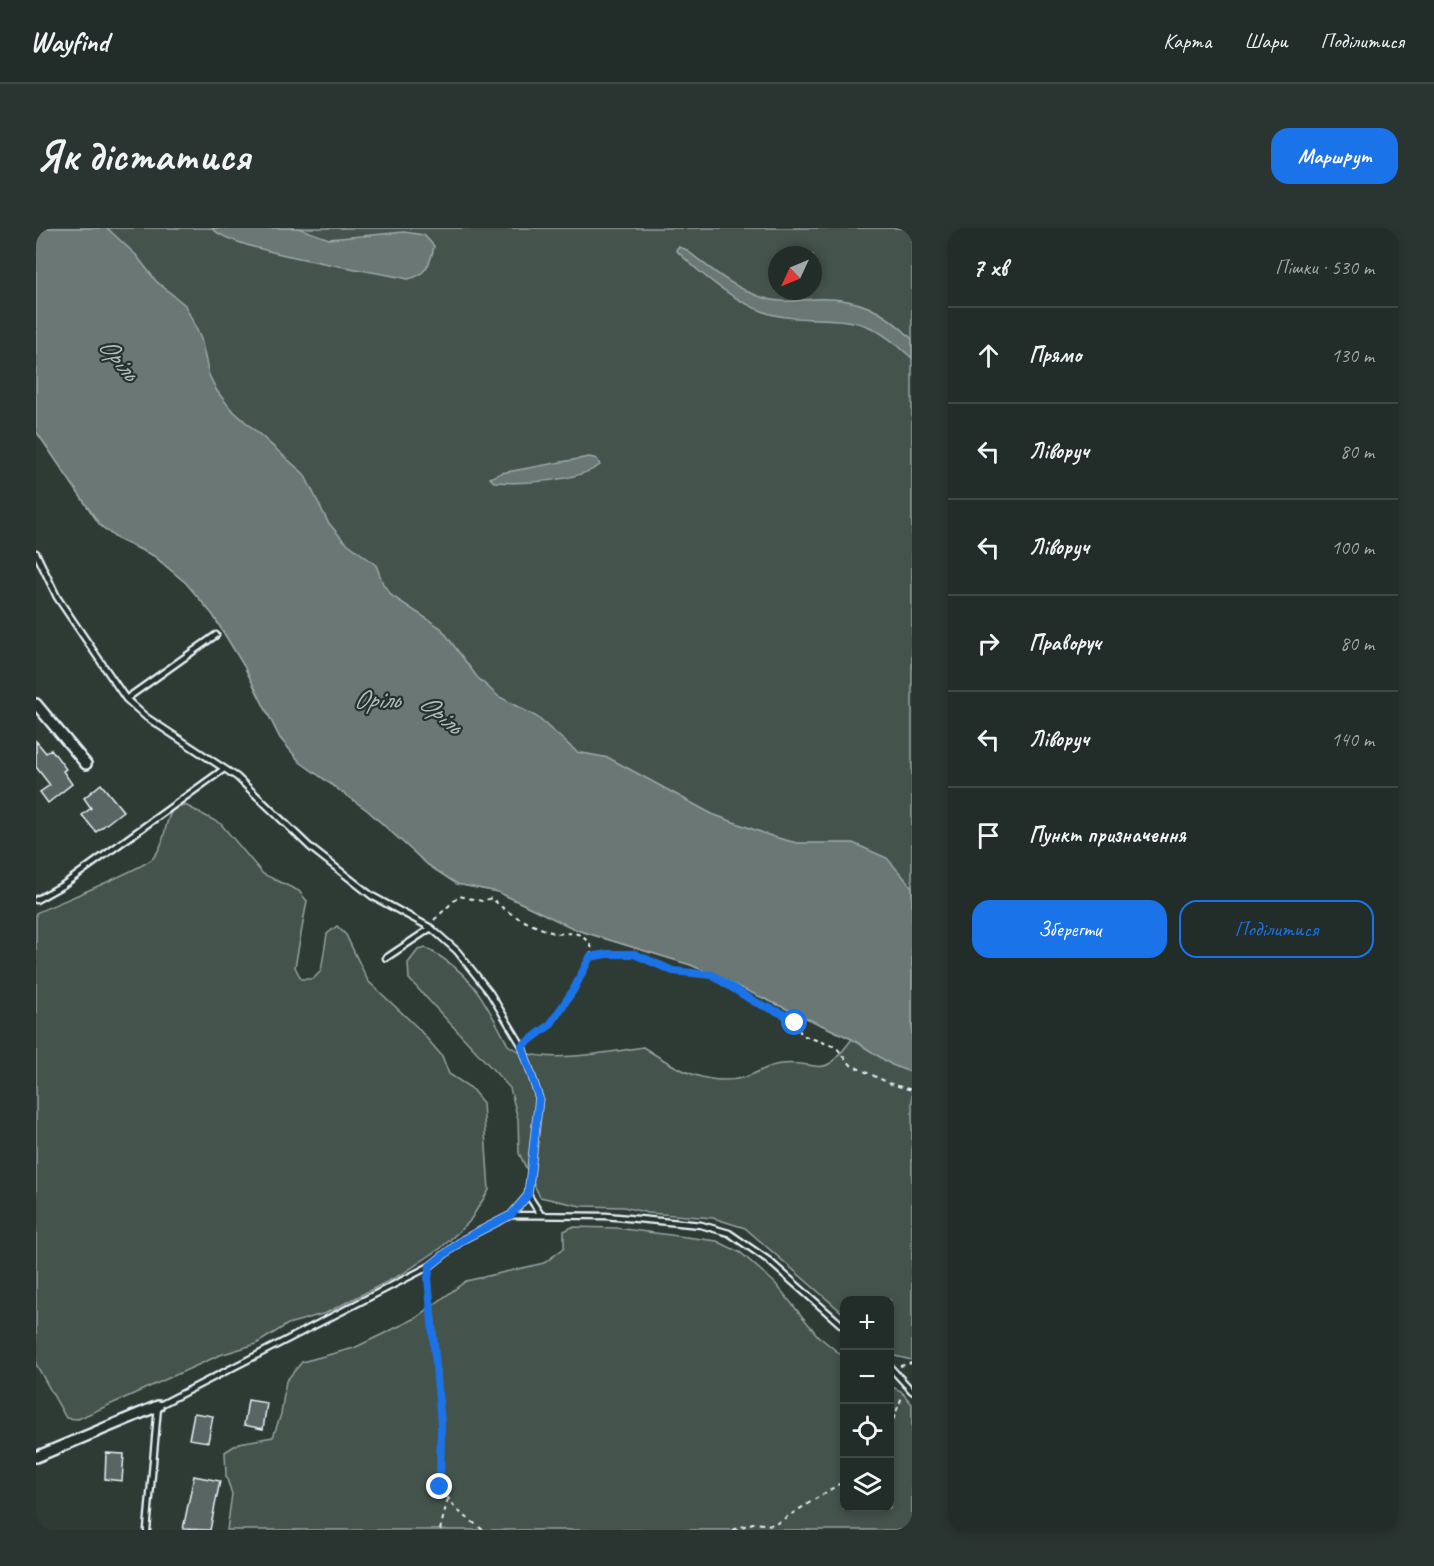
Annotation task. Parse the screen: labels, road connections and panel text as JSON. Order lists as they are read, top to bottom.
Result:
{
  "water": ["Оріль", "Орiль"],
  "north": "bottom left",
  "page": {
    "header": "Wayfind",
    "nav": ["Карта", "Шари", "Поділитися"],
    "buttons": [
      "Маршрут",
      ["Зберегти", "Поділитися"]
    ],
    "title": "Як дістатися",
    "heading": ["7 хв", "Пішки · 530 m"],
    "list": [
      ["Прямо", "130 m"],
      ["Ліворуч", "80 m"],
      ["Ліворуч", "100 m"],
      ["Праворуч", "80 m"],
      ["Ліворуч", "140 m"],
      "Пункт призначення"
    ],
    "map_buttons": ["+", "−"]
  }
}
